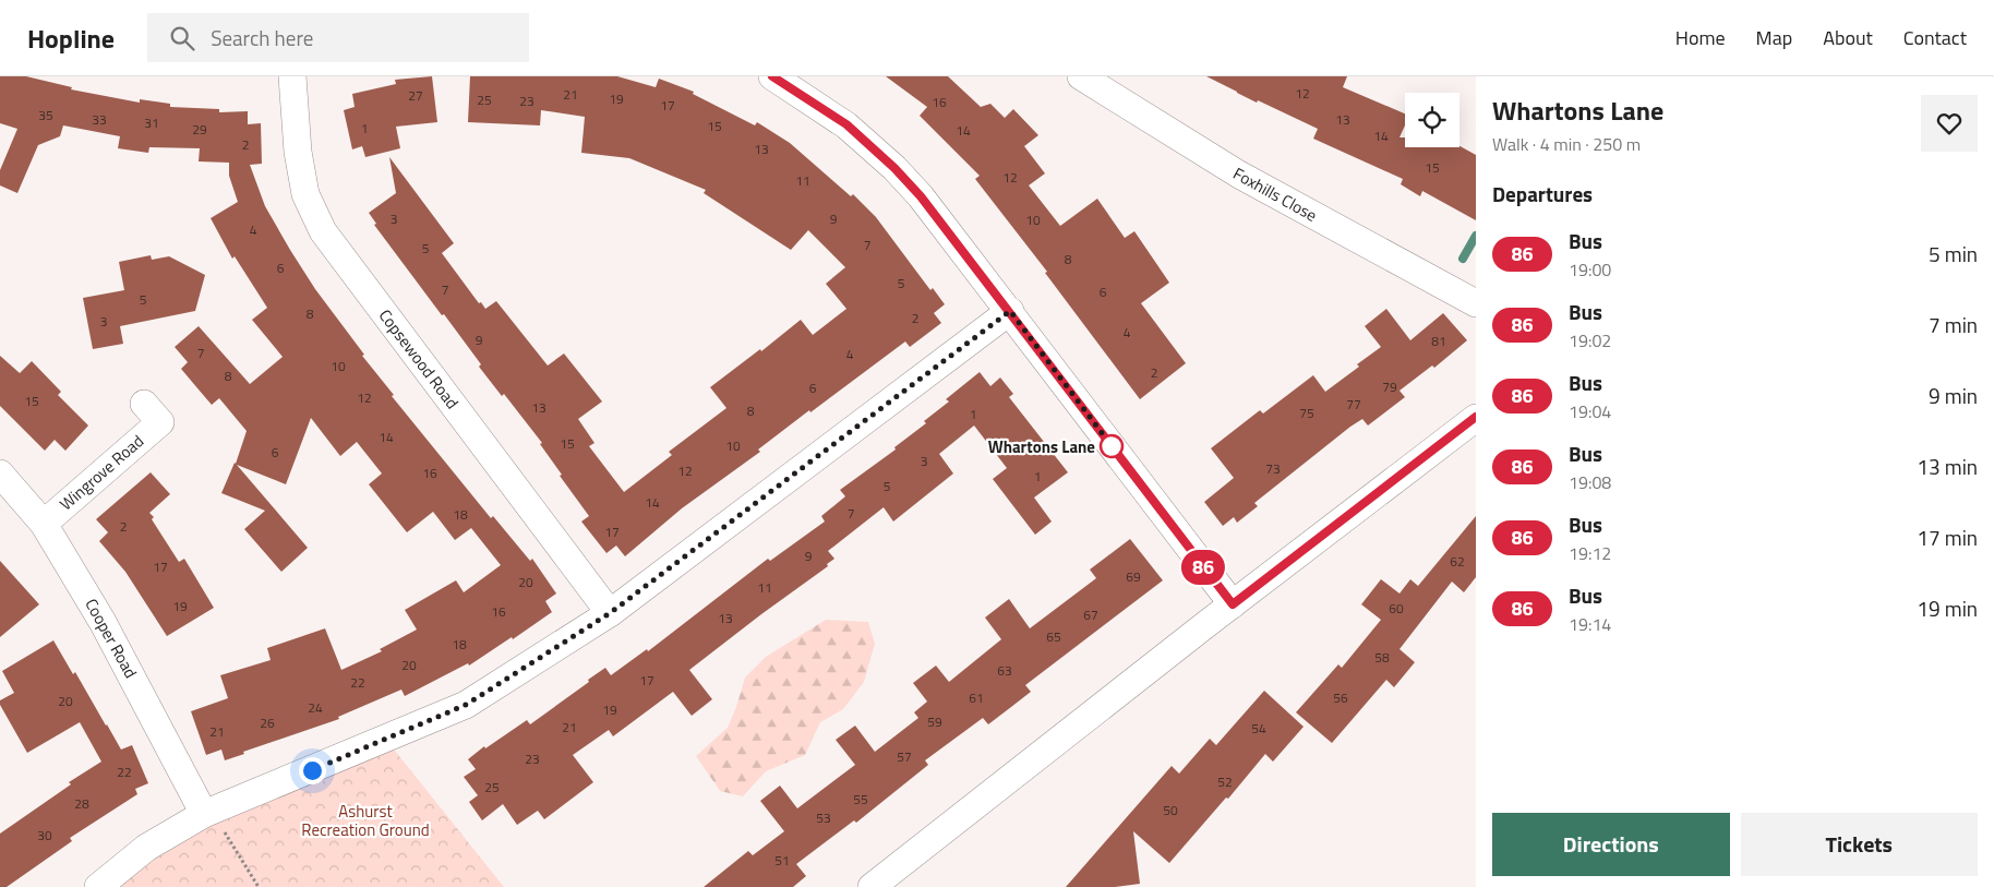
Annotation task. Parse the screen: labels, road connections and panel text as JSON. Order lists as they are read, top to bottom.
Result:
{
  "streets": {
    "street": [
      "Foxhills Close",
      "Copsewood Road",
      "Wingrove Road",
      "Cooper Road"
    ]
  },
  "crossings": [
    ["Wingrove Road", "Cooper Road"]
  ],
  "parks": ["Ashurst Recreation Ground"],
  "places": ["Whartons Lane"],
  "lines": ["bus line 86"],
  "house_numbers": [
    "12",
    "21",
    "27",
    "19",
    "25",
    "23",
    "16",
    "17",
    "35",
    "33",
    "13",
    "31",
    "15",
    "1",
    "29",
    "14",
    "14",
    "2",
    "13",
    "15",
    "12",
    "11",
    "3",
    "9",
    "10",
    "4",
    "7",
    "5",
    "8",
    "6",
    "5",
    "7",
    "6",
    "5",
    "8",
    "2",
    "3",
    "4",
    "9",
    "81",
    "7",
    "4",
    "10",
    "2",
    "8",
    "79",
    "6",
    "12",
    "15",
    "77",
    "13",
    "8",
    "75",
    "1",
    "14",
    "15",
    "10",
    "6",
    "3",
    "73",
    "12",
    "16",
    "1",
    "5",
    "14",
    "7",
    "18",
    "2",
    "17",
    "9",
    "62",
    "17",
    "69",
    "20",
    "11",
    "19",
    "60",
    "16",
    "67",
    "13",
    "65",
    "18",
    "58",
    "20",
    "63",
    "17",
    "22",
    "61",
    "56",
    "20",
    "24",
    "19",
    "59",
    "26",
    "21",
    "54",
    "21",
    "57",
    "23",
    "22",
    "52",
    "25",
    "55",
    "28",
    "50",
    "53",
    "30",
    "51"
  ],
  "page": {
    "header": "Hopline",
    "search": "Search here",
    "nav": [
      "Home",
      "Map",
      "About",
      "Contact"
    ],
    "on_map": "86",
    "heading": [
      ["Whartons Lane", "Walk · 4 min · 250 m"],
      "Departures"
    ],
    "list": [
      {
        "mark": "86",
        "name": "Bus",
        "note": "19:00",
        "value": "5 min"
      },
      {
        "mark": "86",
        "name": "Bus",
        "note": "19:02",
        "value": "7 min"
      },
      {
        "mark": "86",
        "name": "Bus",
        "note": "19:04",
        "value": "9 min"
      },
      {
        "mark": "86",
        "name": "Bus",
        "note": "19:08",
        "value": "13 min"
      },
      {
        "mark": "86",
        "name": "Bus",
        "note": "19:12",
        "value": "17 min"
      },
      {
        "mark": "86",
        "name": "Bus",
        "note": "19:14",
        "value": "19 min"
      }
    ],
    "buttons": ["Directions", "Tickets"]
  }
}
